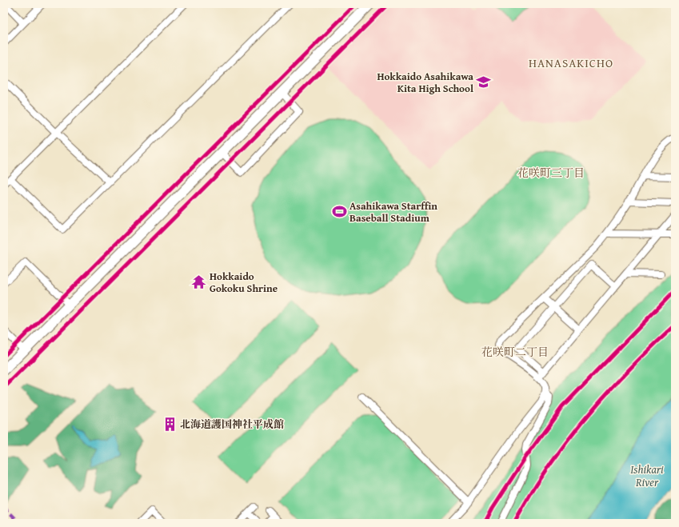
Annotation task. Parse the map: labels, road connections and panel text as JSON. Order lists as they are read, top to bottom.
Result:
{
  "districts": ["HANASAKICHO", "花咲町三丁目", "花咲町二丁目"],
  "water": ["Ishikari River"],
  "places": {
    "school or university": ["Hokkaido Asahikawa Kita High School"],
    "sports": ["Asahikawa Starffin Baseball Stadium"],
    "temple": ["Hokkaido Gokoku Shrine"],
    "building": ["北海道護国神社平成館"]
  }
}
